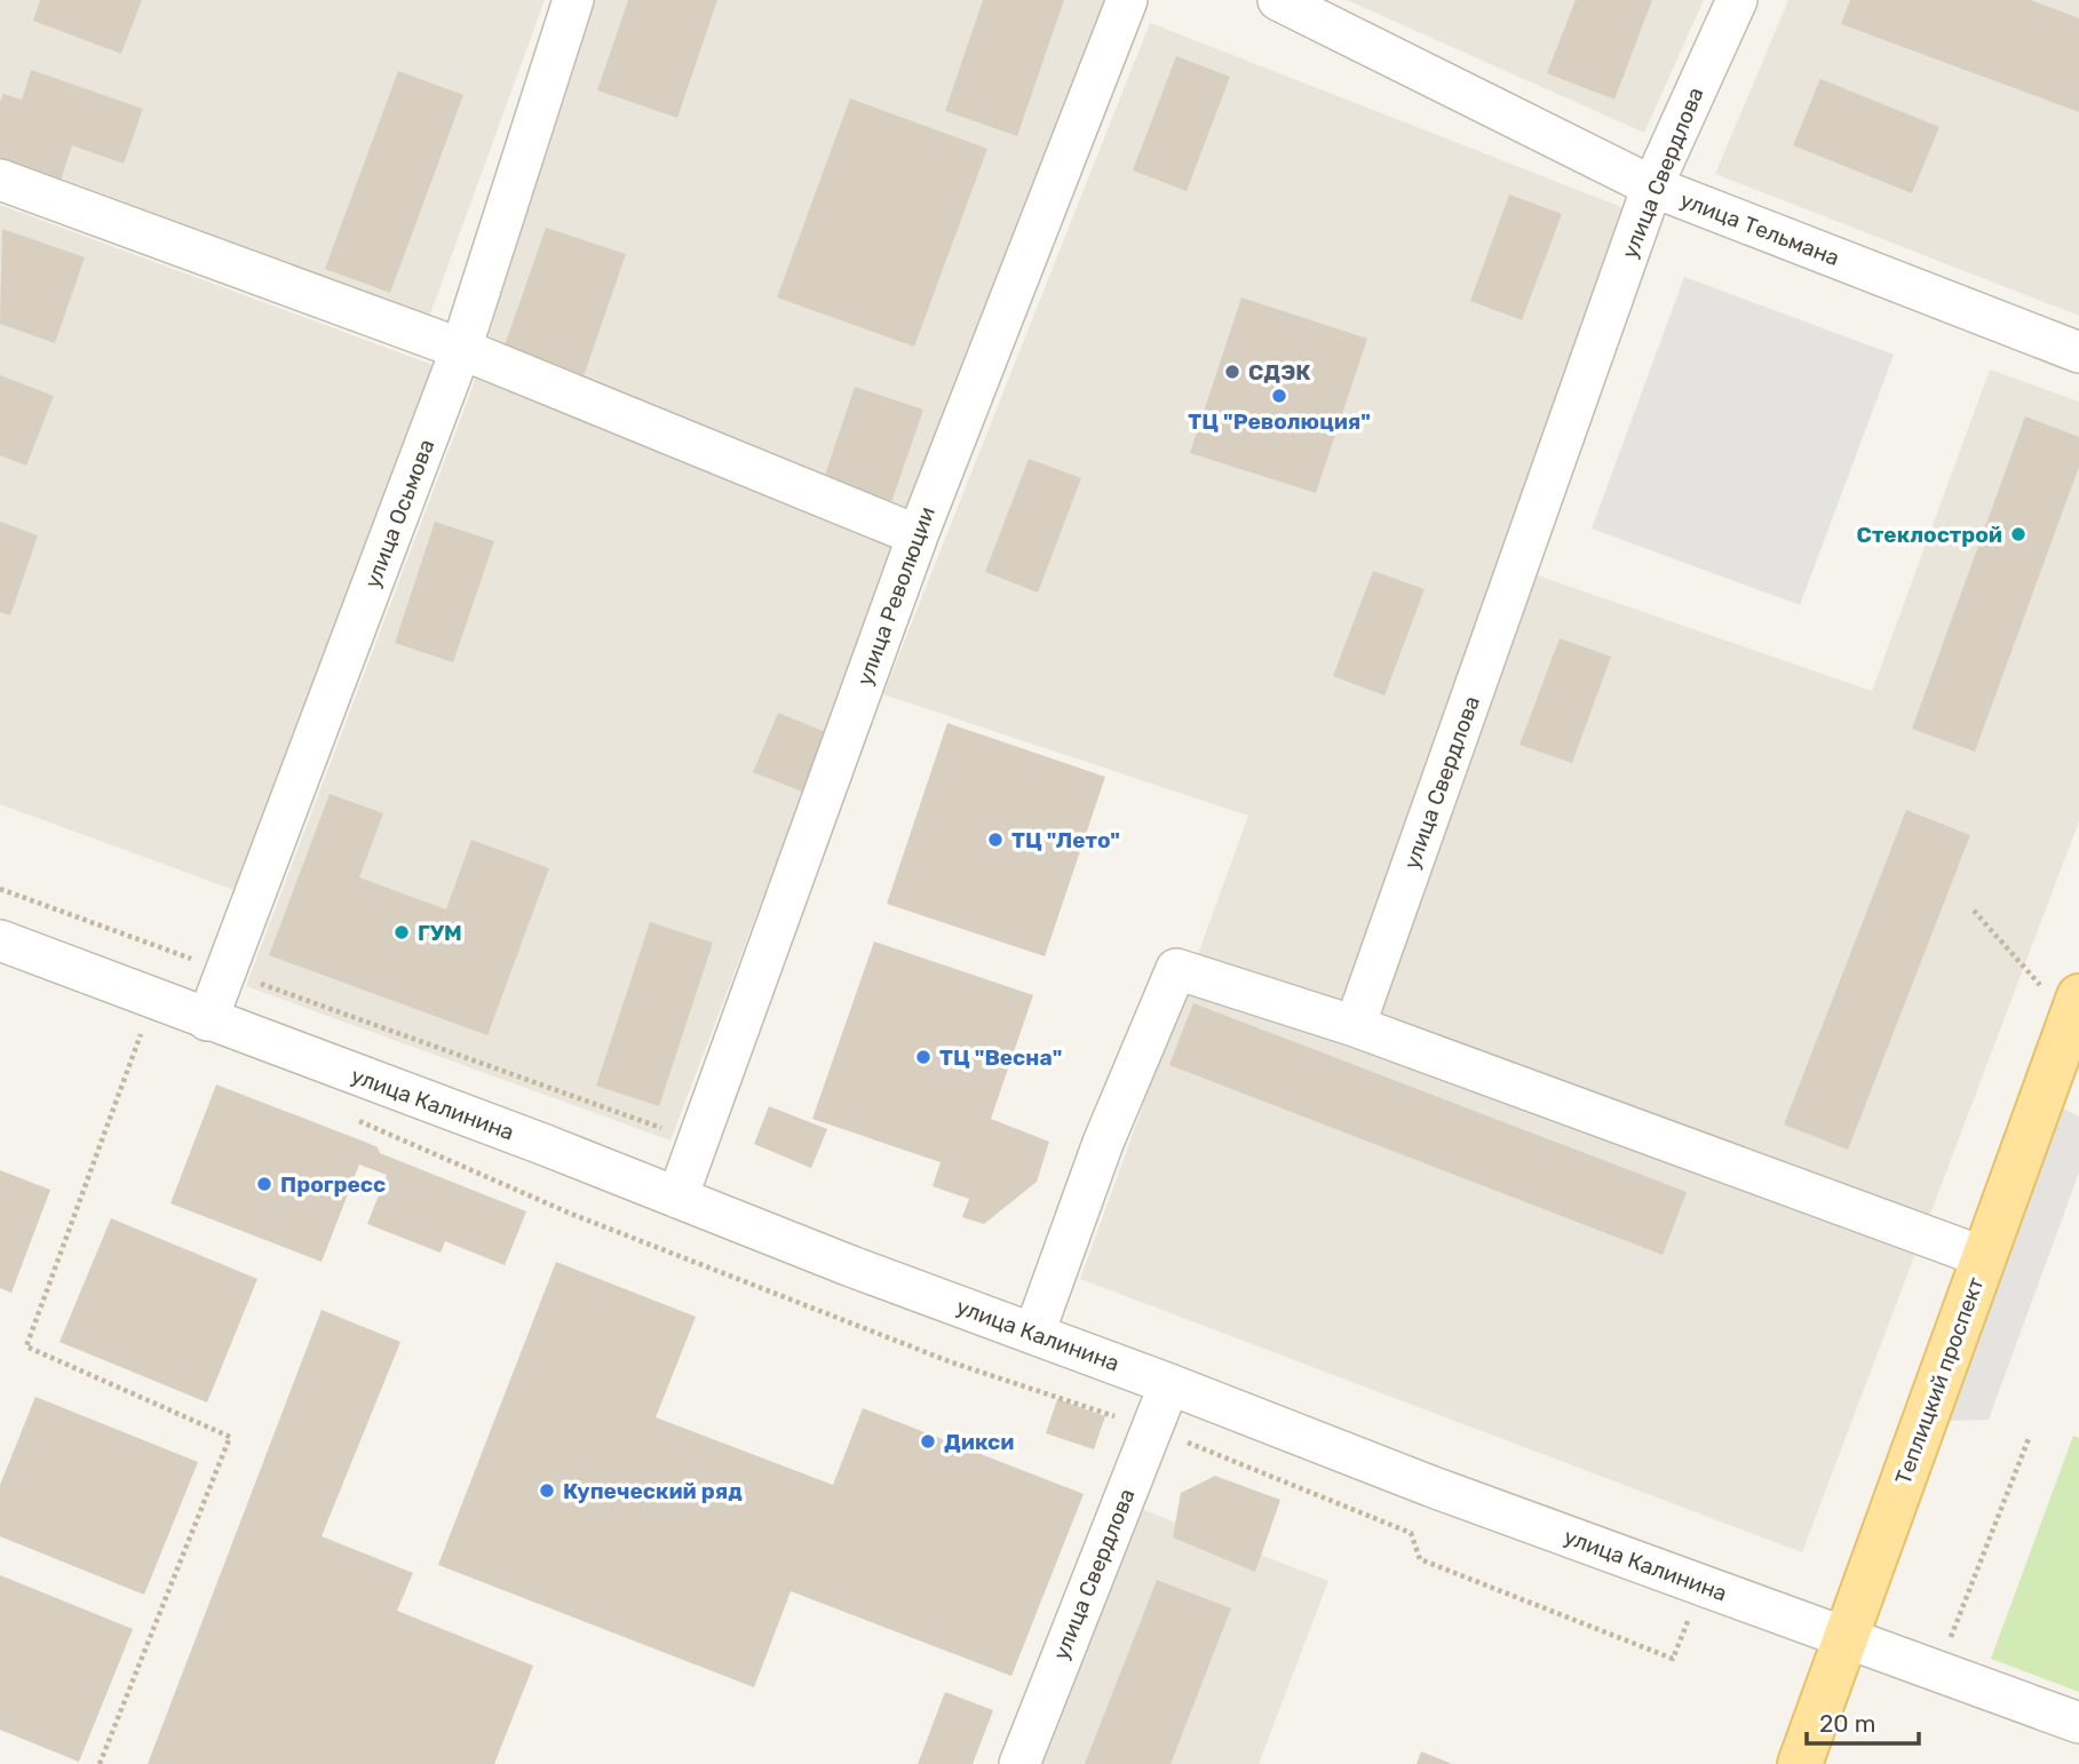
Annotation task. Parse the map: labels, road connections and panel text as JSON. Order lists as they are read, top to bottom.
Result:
{
  "streets": {
    "main road": ["Теплицкий проспект"],
    "street": [
      "улица Свердлова",
      "улица Тельмана",
      "улица Осьмова",
      "улица Революции",
      "улица Калинина"
    ]
  },
  "crossings": [
    ["улица Свердлова", "улица Тельмана"],
    ["улица Свердлова", "улица Калинина"],
    ["улица Осьмова", "улица Калинина"],
    ["улица Революции", "улица Калинина"],
    ["улица Калинина", "Теплицкий проспект"]
  ],
  "places": [
    "СДЭК",
    "ТЦ \"Революция\"",
    "Стеклострой",
    "ТЦ \"Лето\"",
    "ГУМ",
    "ТЦ \"Весна\"",
    "Прогресс",
    "Дикси",
    "Купеческий ряд"
  ],
  "scale_bar": "20 m"
}
